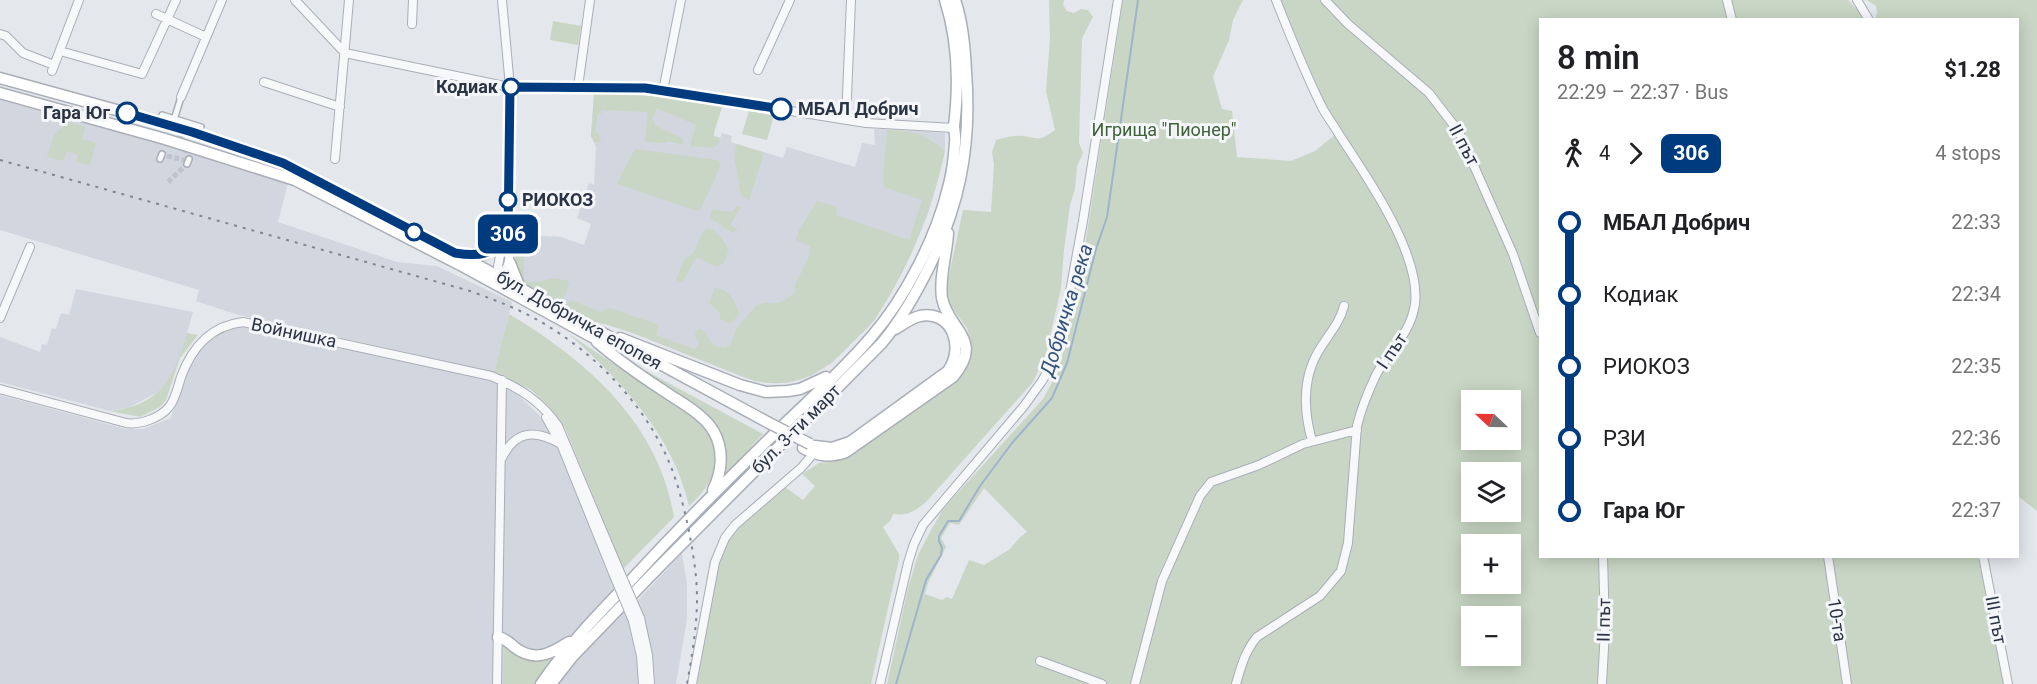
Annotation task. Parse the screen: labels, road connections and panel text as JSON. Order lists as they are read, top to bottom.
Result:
{
  "streets": {
    "main road": ["бул. Добричка епопея", "бул. 3-ти март"],
    "street": [
      "ІІ път",
      "Войнишка",
      "І път",
      "10-та",
      "ІІІ път"
    ]
  },
  "water": ["Добричка река"],
  "parks": ["Игрища \"Пионер\""],
  "places": [
    "Кодиак",
    "МБАЛ Добрич",
    "Гара Юг",
    "РИОКОЗ"
  ],
  "lines": ["bus line 306"],
  "north": "left",
  "page": {
    "on_map": "306",
    "heading": ["8 min", "22:29 – 22:37 · Bus", "$1.28"],
    "legs": ["4", "306", "4 stops"],
    "list": [
      {
        "name": "МБАЛ Добрич",
        "value": "22:33"
      },
      {
        "name": "Кодиак",
        "value": "22:34"
      },
      {
        "name": "РИОКОЗ",
        "value": "22:35"
      },
      {
        "name": "РЗИ",
        "value": "22:36"
      },
      {
        "name": "Гара Юг",
        "value": "22:37"
      }
    ],
    "map_buttons": ["+", "−"]
  }
}
